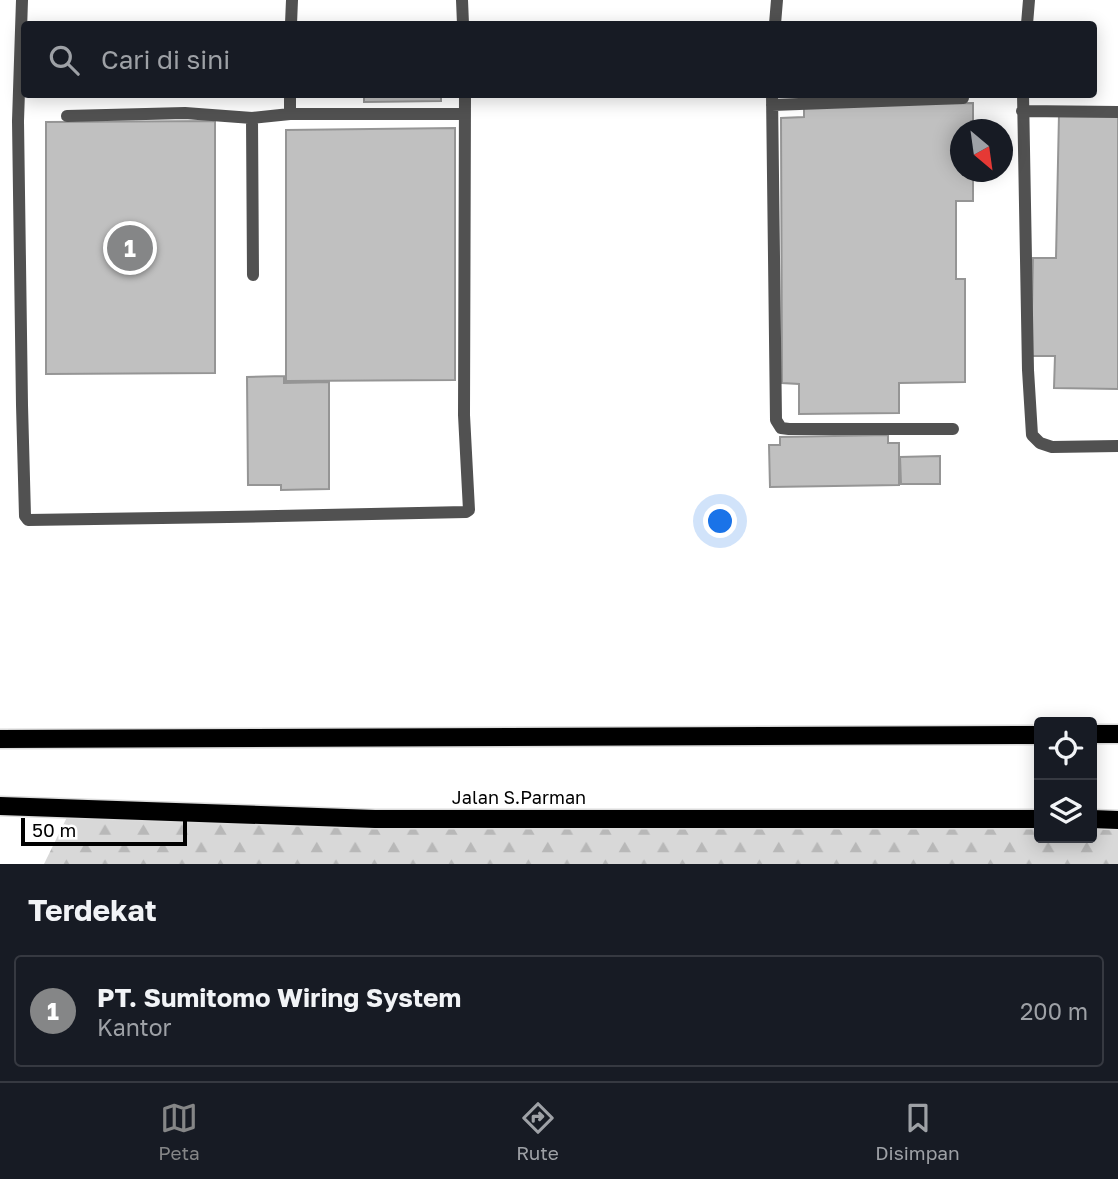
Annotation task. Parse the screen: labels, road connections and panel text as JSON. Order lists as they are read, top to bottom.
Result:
{
  "streets": {
    "main road": ["Jalan S.Parman"]
  },
  "scale_bar": "50 m",
  "north": "bottom right",
  "page": {
    "search": "Cari di sini",
    "pins": "1",
    "scale": "50 m",
    "heading": "Terdekat",
    "list": [
      {
        "mark": "1",
        "name": "PT. Sumitomo Wiring System",
        "note": "Kantor",
        "value": "200 m"
      }
    ],
    "nav": ["Peta", "Rute", "Disimpan"]
  }
}
